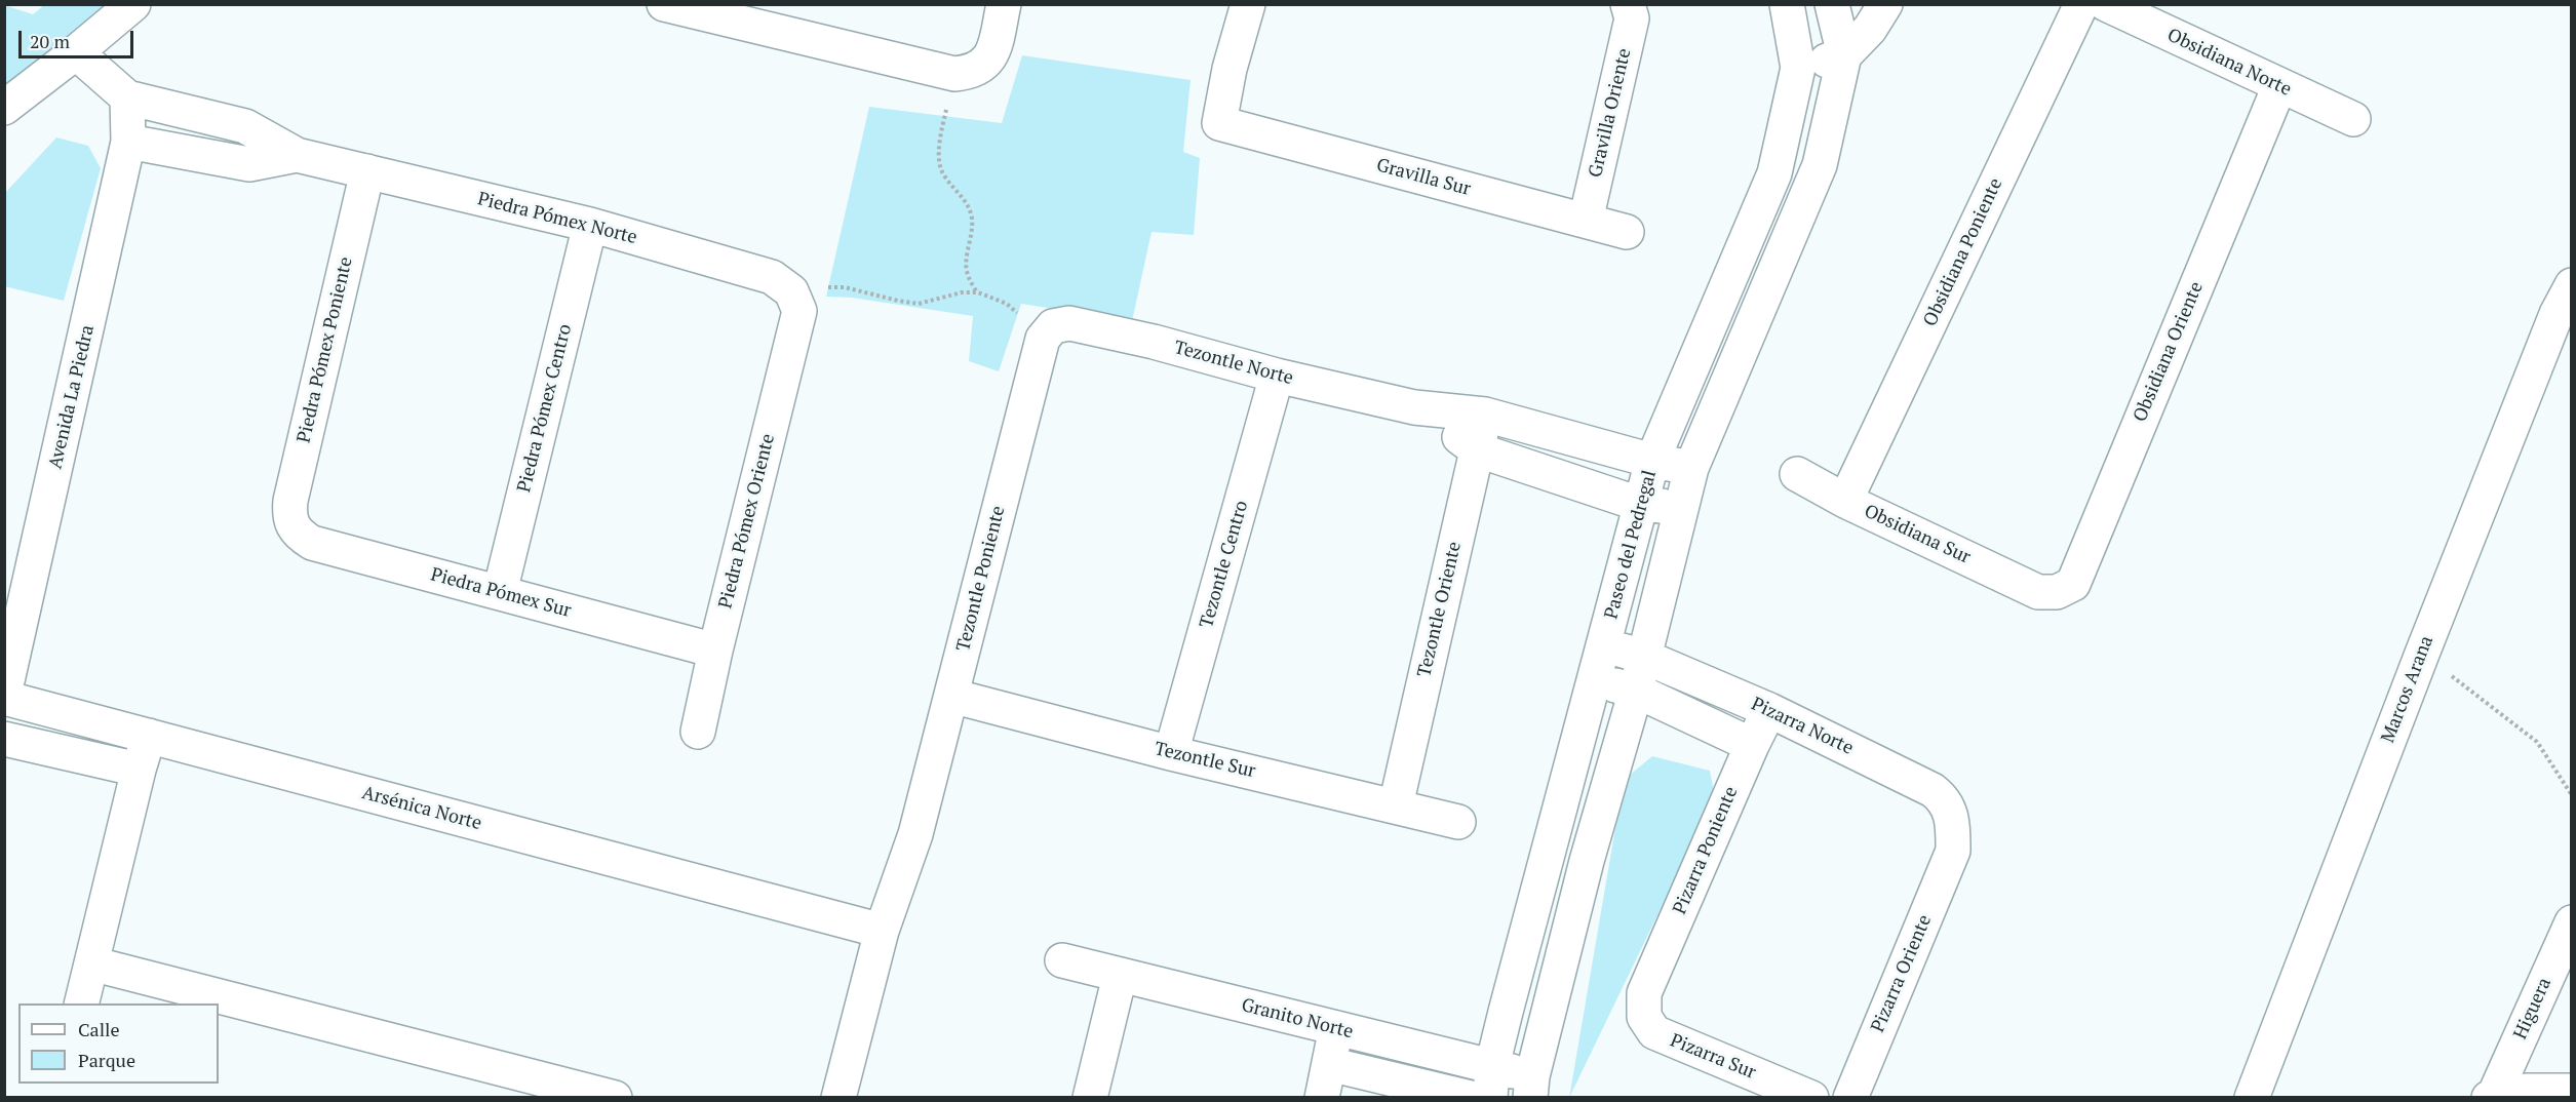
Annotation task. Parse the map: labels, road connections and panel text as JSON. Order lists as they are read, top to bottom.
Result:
{
  "streets": {
    "street": [
      "Obsidiana Norte",
      "Gravilla Oriente",
      "Gravilla Sur",
      "Piedra Pómex Norte",
      "Obsidiana Poniente",
      "Piedra Pómex Poniente",
      "Obsidiana Oriente",
      "Tezontle Norte",
      "Avenida La Piedra",
      "Piedra Pómex Centro",
      "Piedra Pómex Oriente",
      "Obsidiana Sur",
      "Paseo del Pedregal",
      "Tezontle Centro",
      "Tezontle Poniente",
      "Piedra Pómex Sur",
      "Tezontle Oriente",
      "Marcos Arana",
      "Pizarra Norte",
      "Tezontle Sur",
      "Arsénica Norte",
      "Pizarra Poniente",
      "Pizarra Oriente",
      "Higuera",
      "Granito Norte",
      "Pizarra Sur"
    ]
  },
  "crossings": [
    ["Obsidiana Norte", "Obsidiana Oriente"],
    ["Gravilla Oriente", "Gravilla Sur"],
    ["Piedra Pómex Norte", "Piedra Pómex Poniente"],
    ["Piedra Pómex Norte", "Avenida La Piedra"],
    ["Piedra Pómex Norte", "Piedra Pómex Centro"],
    ["Piedra Pómex Norte", "Piedra Pómex Oriente"],
    ["Obsidiana Poniente", "Obsidiana Sur"],
    ["Piedra Pómex Poniente", "Piedra Pómex Sur"],
    ["Obsidiana Oriente", "Obsidiana Sur"],
    ["Tezontle Norte", "Paseo del Pedregal"],
    ["Tezontle Norte", "Tezontle Centro"],
    ["Tezontle Norte", "Tezontle Poniente"],
    ["Tezontle Norte", "Tezontle Oriente"],
    ["Avenida La Piedra", "Arsénica Norte"],
    ["Piedra Pómex Centro", "Piedra Pómex Sur"],
    ["Piedra Pómex Oriente", "Piedra Pómex Sur"],
    ["Paseo del Pedregal", "Pizarra Norte"],
    ["Paseo del Pedregal", "Granito Norte"],
    ["Tezontle Centro", "Tezontle Sur"],
    ["Tezontle Poniente", "Tezontle Sur"],
    ["Tezontle Poniente", "Arsénica Norte"],
    ["Tezontle Oriente", "Tezontle Sur"],
    ["Pizarra Norte", "Pizarra Poniente"],
    ["Pizarra Norte", "Pizarra Oriente"],
    ["Pizarra Poniente", "Pizarra Sur"]
  ],
  "legend": ["Calle", "Parque"],
  "scale_bar": "20 m"
}
